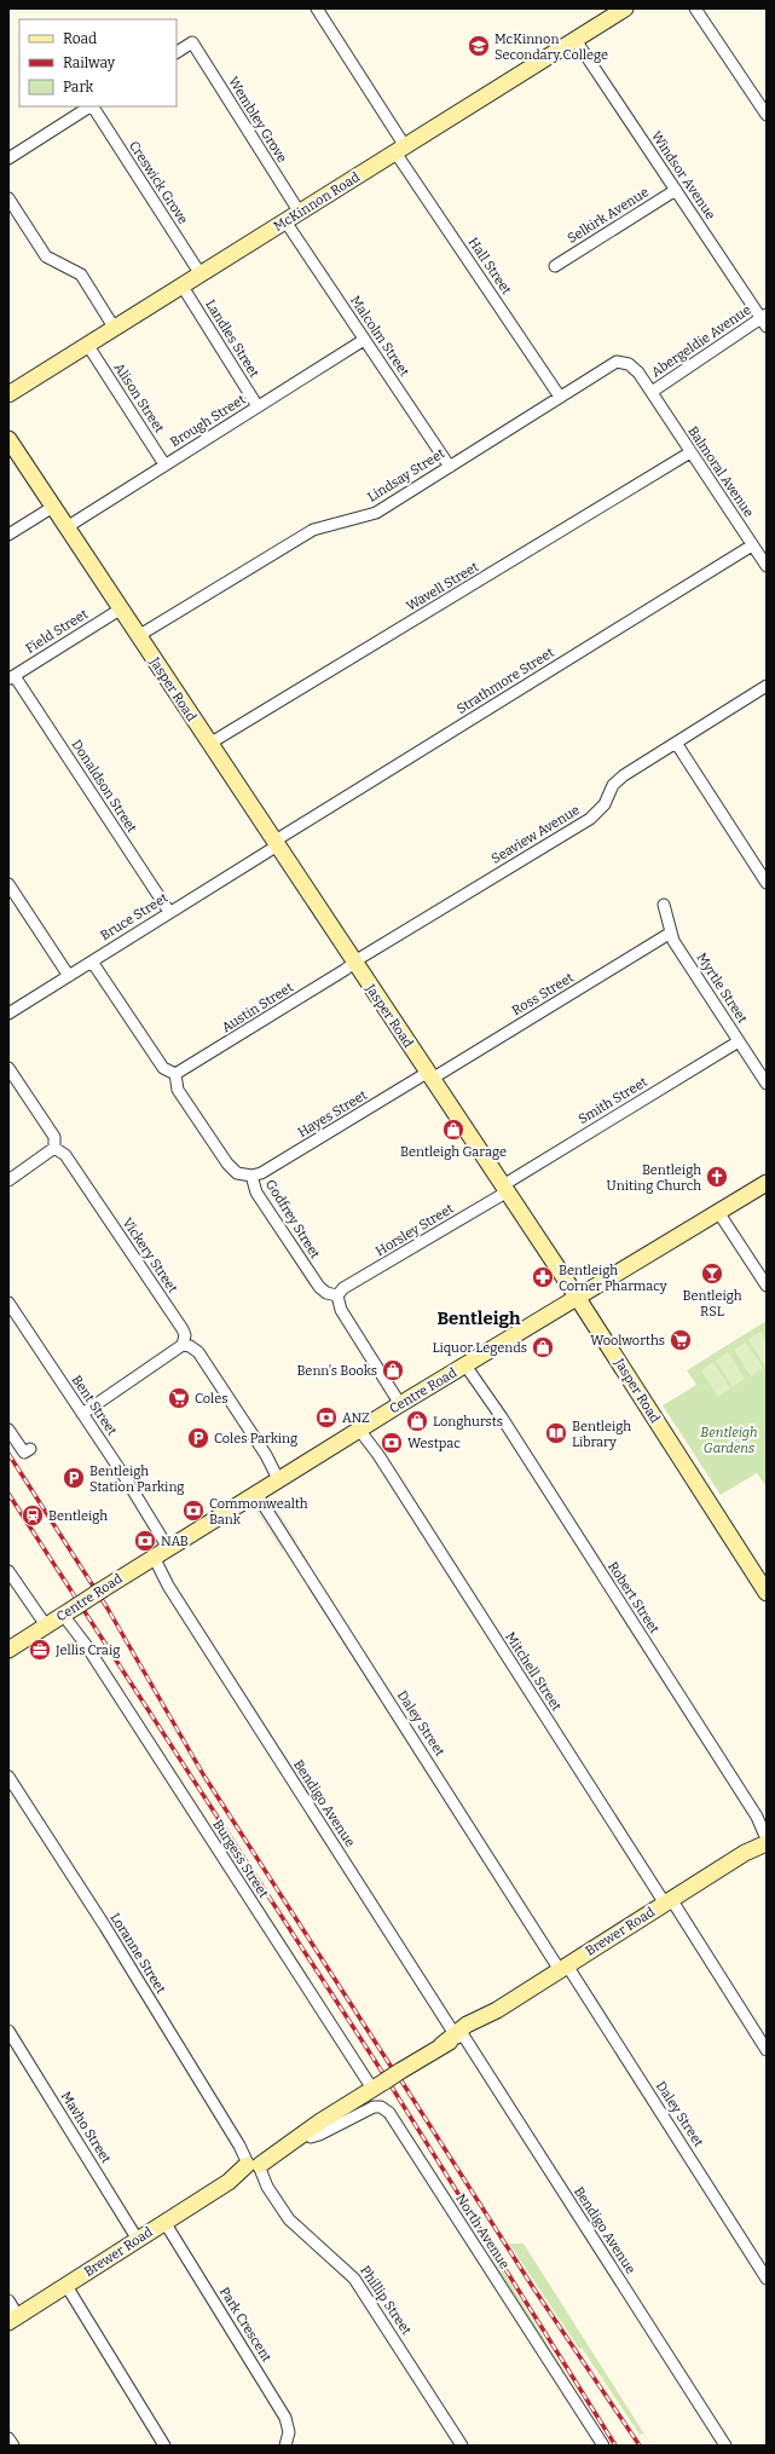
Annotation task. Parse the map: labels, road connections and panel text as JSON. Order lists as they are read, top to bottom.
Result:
{
  "streets": {
    "main road": [
      "McKinnon Road",
      "Jasper Road",
      "Centre Road",
      "Brewer Road"
    ],
    "street": [
      "Wembley Grove",
      "Windsor Avenue",
      "Creswick Grove",
      "Selkirk Avenue",
      "Hall Street",
      "Malcolm Street",
      "Landles Street",
      "Abergeldie Avenue",
      "Alison Street",
      "Brough Street",
      "Balmoral Avenue",
      "Lindsay Street",
      "Wavell Street",
      "Field Street",
      "Strathmore Street",
      "Donaldson Street",
      "Seaview Avenue",
      "Bruce Street",
      "Myrtle Street",
      "Ross Street",
      "Austin Street",
      "Smith Street",
      "Hayes Street",
      "Godfrey Street",
      "Horsley Street",
      "Vickery Street",
      "Bent Street",
      "Robert Street",
      "Mitchell Street",
      "Daley Street",
      "Bendigo Avenue",
      "Burgess Street",
      "Loranne Street",
      "Mavho Street",
      "North Avenue",
      "Phillip Street",
      "Park Crescent"
    ]
  },
  "crossings": [
    ["Wembley Grove", "McKinnon Road"],
    ["Windsor Avenue", "McKinnon Road"],
    ["Windsor Avenue", "Selkirk Avenue"],
    ["Windsor Avenue", "Abergeldie Avenue"],
    ["Creswick Grove", "McKinnon Road"],
    ["McKinnon Road", "Hall Street"],
    ["McKinnon Road", "Malcolm Street"],
    ["McKinnon Road", "Landles Street"],
    ["McKinnon Road", "Alison Street"],
    ["Hall Street", "Lindsay Street"],
    ["Malcolm Street", "Brough Street"],
    ["Malcolm Street", "Lindsay Street"],
    ["Landles Street", "Brough Street"],
    ["Abergeldie Avenue", "Balmoral Avenue"],
    ["Abergeldie Avenue", "Lindsay Street"],
    ["Alison Street", "Brough Street"],
    ["Brough Street", "Jasper Road"],
    ["Balmoral Avenue", "Lindsay Street"],
    ["Balmoral Avenue", "Wavell Street"],
    ["Balmoral Avenue", "Strathmore Street"],
    ["Lindsay Street", "Jasper Road"],
    ["Wavell Street", "Jasper Road"],
    ["Field Street", "Jasper Road"],
    ["Field Street", "Donaldson Street"],
    ["Strathmore Street", "Jasper Road"],
    ["Strathmore Street", "Bruce Street"],
    ["Jasper Road", "Seaview Avenue"],
    ["Jasper Road", "Bruce Street"],
    ["Jasper Road", "Ross Street"],
    ["Jasper Road", "Austin Street"],
    ["Jasper Road", "Smith Street"],
    ["Jasper Road", "Hayes Street"],
    ["Jasper Road", "Horsley Street"],
    ["Jasper Road", "Centre Road"],
    ["Donaldson Street", "Bruce Street"],
    ["Seaview Avenue", "Austin Street"],
    ["Myrtle Street", "Ross Street"],
    ["Myrtle Street", "Smith Street"],
    ["Ross Street", "Hayes Street"],
    ["Austin Street", "Godfrey Street"],
    ["Smith Street", "Horsley Street"],
    ["Hayes Street", "Godfrey Street"],
    ["Godfrey Street", "Horsley Street"],
    ["Centre Road", "Bent Street"],
    ["Centre Road", "Robert Street"],
    ["Centre Road", "Mitchell Street"],
    ["Centre Road", "Daley Street"],
    ["Centre Road", "Bendigo Avenue"],
    ["Centre Road", "Burgess Street"],
    ["Robert Street", "Brewer Road"],
    ["Mitchell Street", "Brewer Road"],
    ["Daley Street", "Brewer Road"],
    ["Bendigo Avenue", "Brewer Road"],
    ["Burgess Street", "Brewer Road"],
    ["Brewer Road", "Loranne Street"],
    ["Brewer Road", "Mavho Street"],
    ["Brewer Road", "North Avenue"],
    ["Brewer Road", "Phillip Street"],
    ["Brewer Road", "Park Crescent"],
    ["Loranne Street", "Phillip Street"]
  ],
  "districts": ["Bentleigh"],
  "parks": ["Bentleigh Gardens"],
  "places": {
    "school or university": ["McKinnon Secondary College"],
    "shop": [
      "Bentleigh Garage",
      "Liquor Legends",
      "Benn's Books",
      "Longhursts"
    ],
    "church": ["Bentleigh Uniting Church"],
    "bar": ["Bentleigh RSL"],
    "pharmacy": ["Bentleigh Corner Pharmacy"],
    "supermarket": ["Woolworths", "Coles"],
    "bank": [
      "ANZ",
      "Westpac",
      "Commonwealth Bank",
      "NAB"
    ],
    "library": ["Bentleigh Library"],
    "parking": ["Coles Parking", "Bentleigh Station Parking"],
    "station": ["Bentleigh"],
    "office": ["Jellis Craig"]
  },
  "legend": ["Road", "Railway", "Park"]
}
